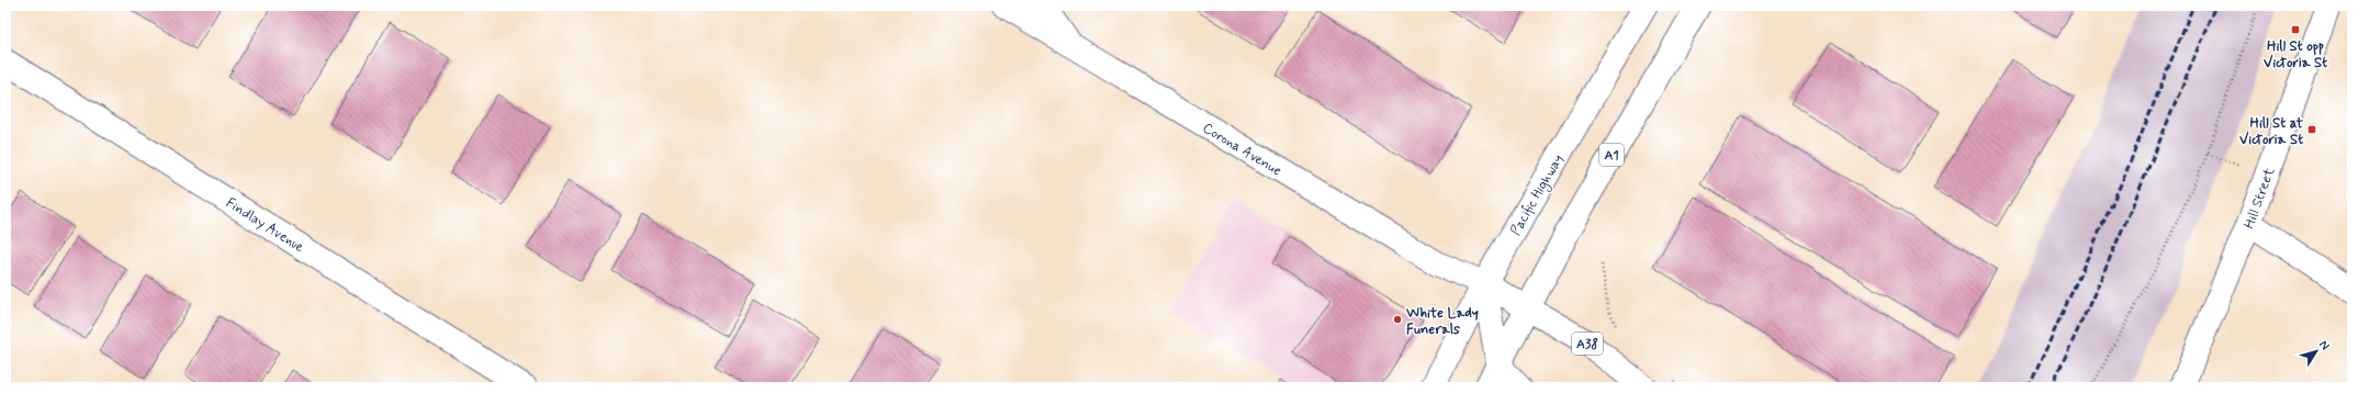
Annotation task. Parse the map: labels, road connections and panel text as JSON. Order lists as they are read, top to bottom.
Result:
{
  "streets": {
    "main road": [
      "Corona Avenue",
      "A1",
      "Pacific Highway",
      "Hill Street",
      "Findlay Avenue",
      "A38"
    ]
  },
  "crossings": [
    ["Corona Avenue", "Pacific Highway"],
    ["Corona Avenue", "A38"],
    ["A1", "A38"],
    ["Pacific Highway", "A38"]
  ],
  "places": {
    "transit": ["Hill St opp Victoria St", "Hill St at Victoria St"],
    "other": ["White Lady Funerals"]
  },
  "north": "top right"
}
